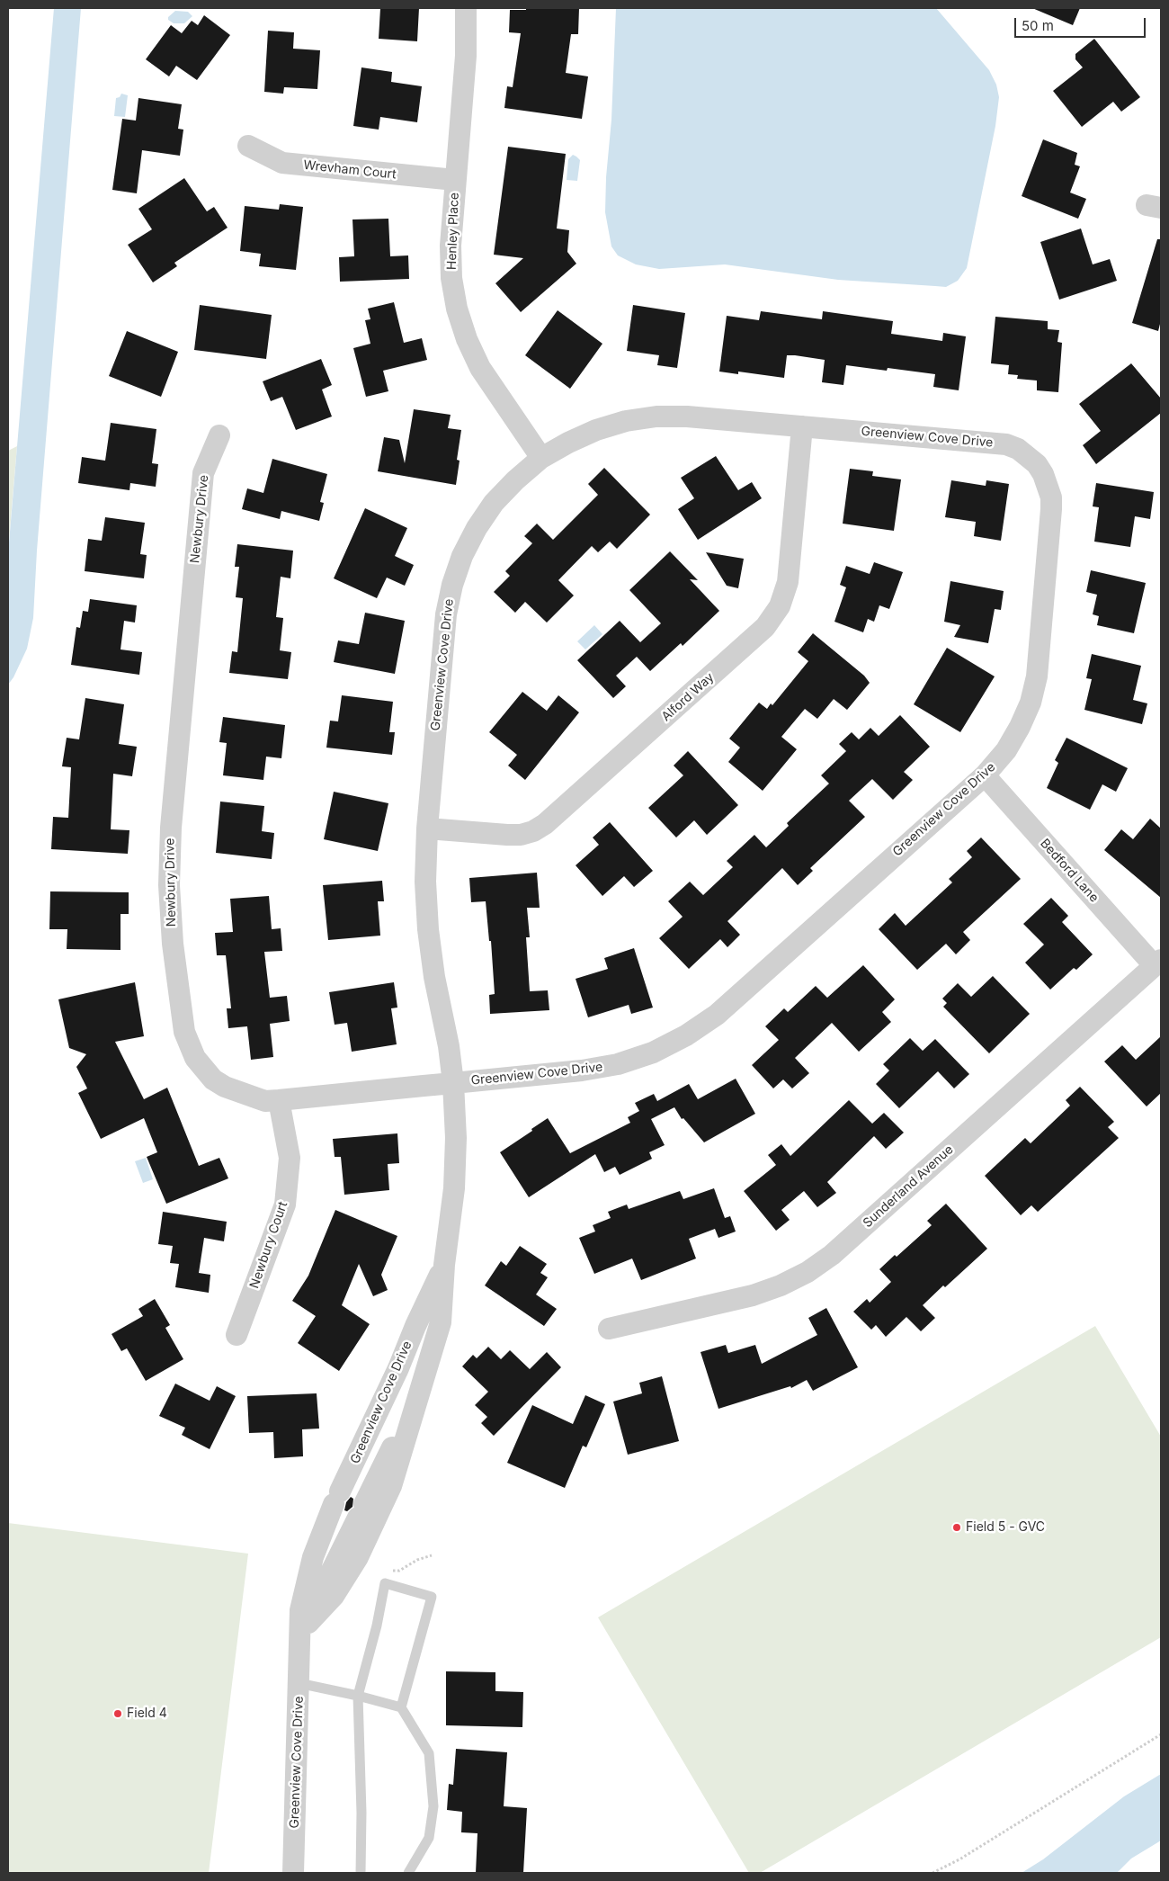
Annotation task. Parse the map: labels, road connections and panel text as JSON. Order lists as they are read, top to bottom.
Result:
{
  "streets": {
    "street": [
      "Wrevham Court",
      "Henley Place",
      "Greenview Cove Drive",
      "Newbury Drive",
      "Alford Way",
      "Bedford Lane",
      "Sunderland Avenue",
      "Newbury Court"
    ]
  },
  "crossings": [
    ["Wrevham Court", "Henley Place"],
    ["Henley Place", "Greenview Cove Drive"],
    ["Greenview Cove Drive", "Newbury Drive"],
    ["Greenview Cove Drive", "Alford Way"],
    ["Greenview Cove Drive", "Bedford Lane"],
    ["Newbury Drive", "Newbury Court"],
    ["Bedford Lane", "Sunderland Avenue"]
  ],
  "places": ["Field 5 - GVC", "Field 4"],
  "scale_bar": "50 m"
}
